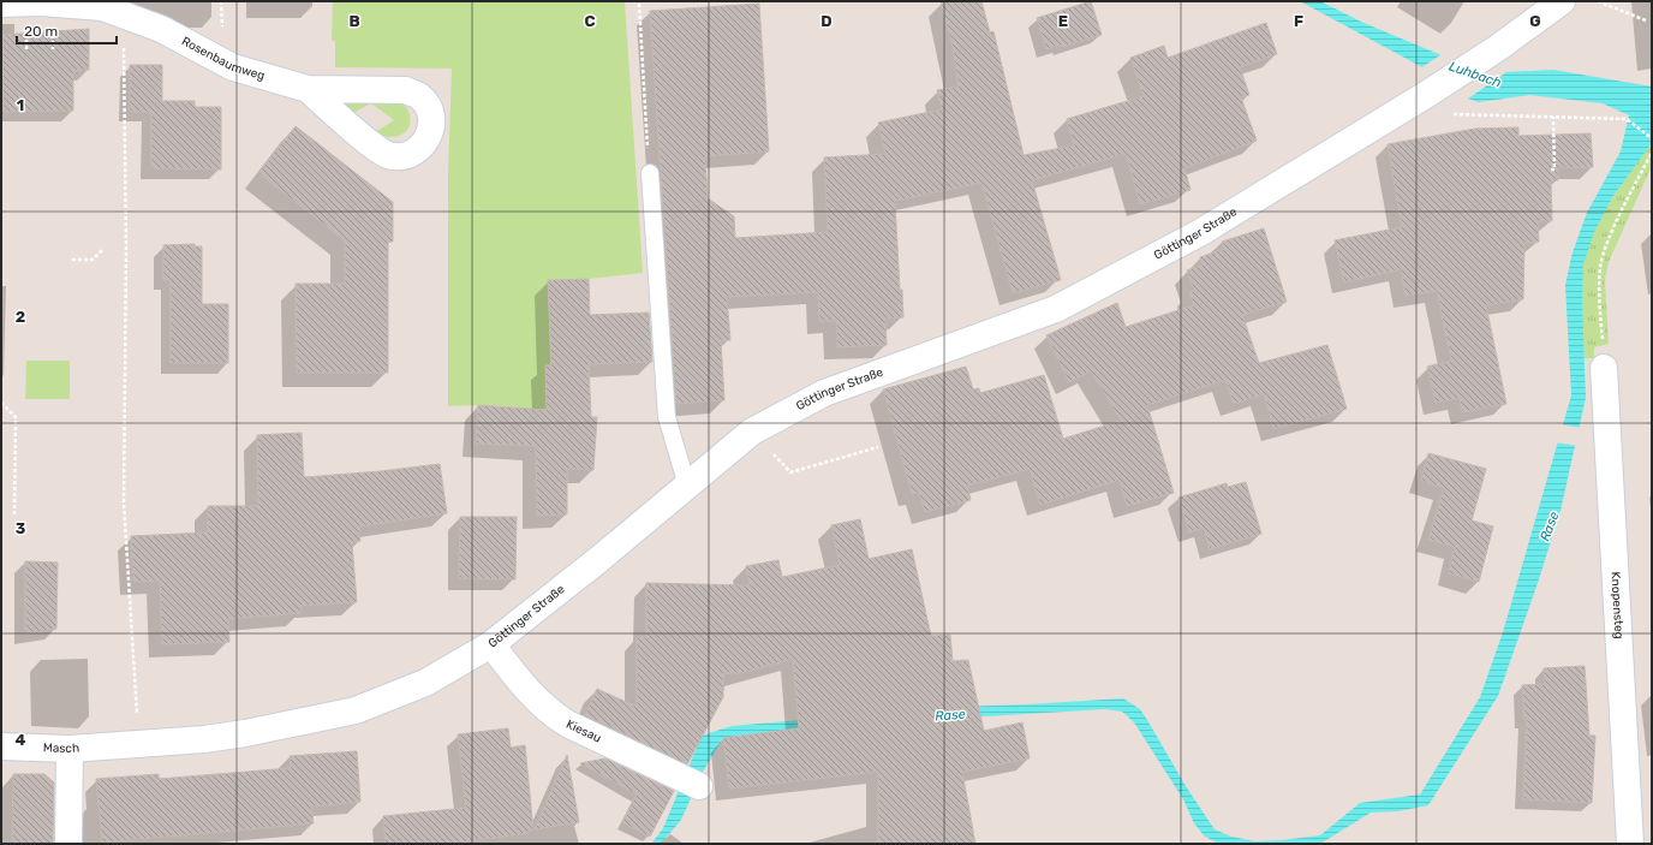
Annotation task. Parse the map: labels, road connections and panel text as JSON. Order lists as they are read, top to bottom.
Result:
{
  "streets": {
    "street": [
      "Rosenbaumweg",
      "Göttinger Straße",
      "Knopensteg",
      "Kiesau",
      "Masch"
    ]
  },
  "crossings": [
    ["Göttinger Straße", "Kiesau"],
    ["Göttinger Straße", "Masch"]
  ],
  "water": ["Luhbach", "Rase"],
  "scale_bar": "20 m",
  "grid": {
    "columns": [
      "B",
      "C",
      "D",
      "E",
      "F",
      "G"
    ],
    "rows": [
      "1",
      "2",
      "3",
      "4"
    ]
  }
}
